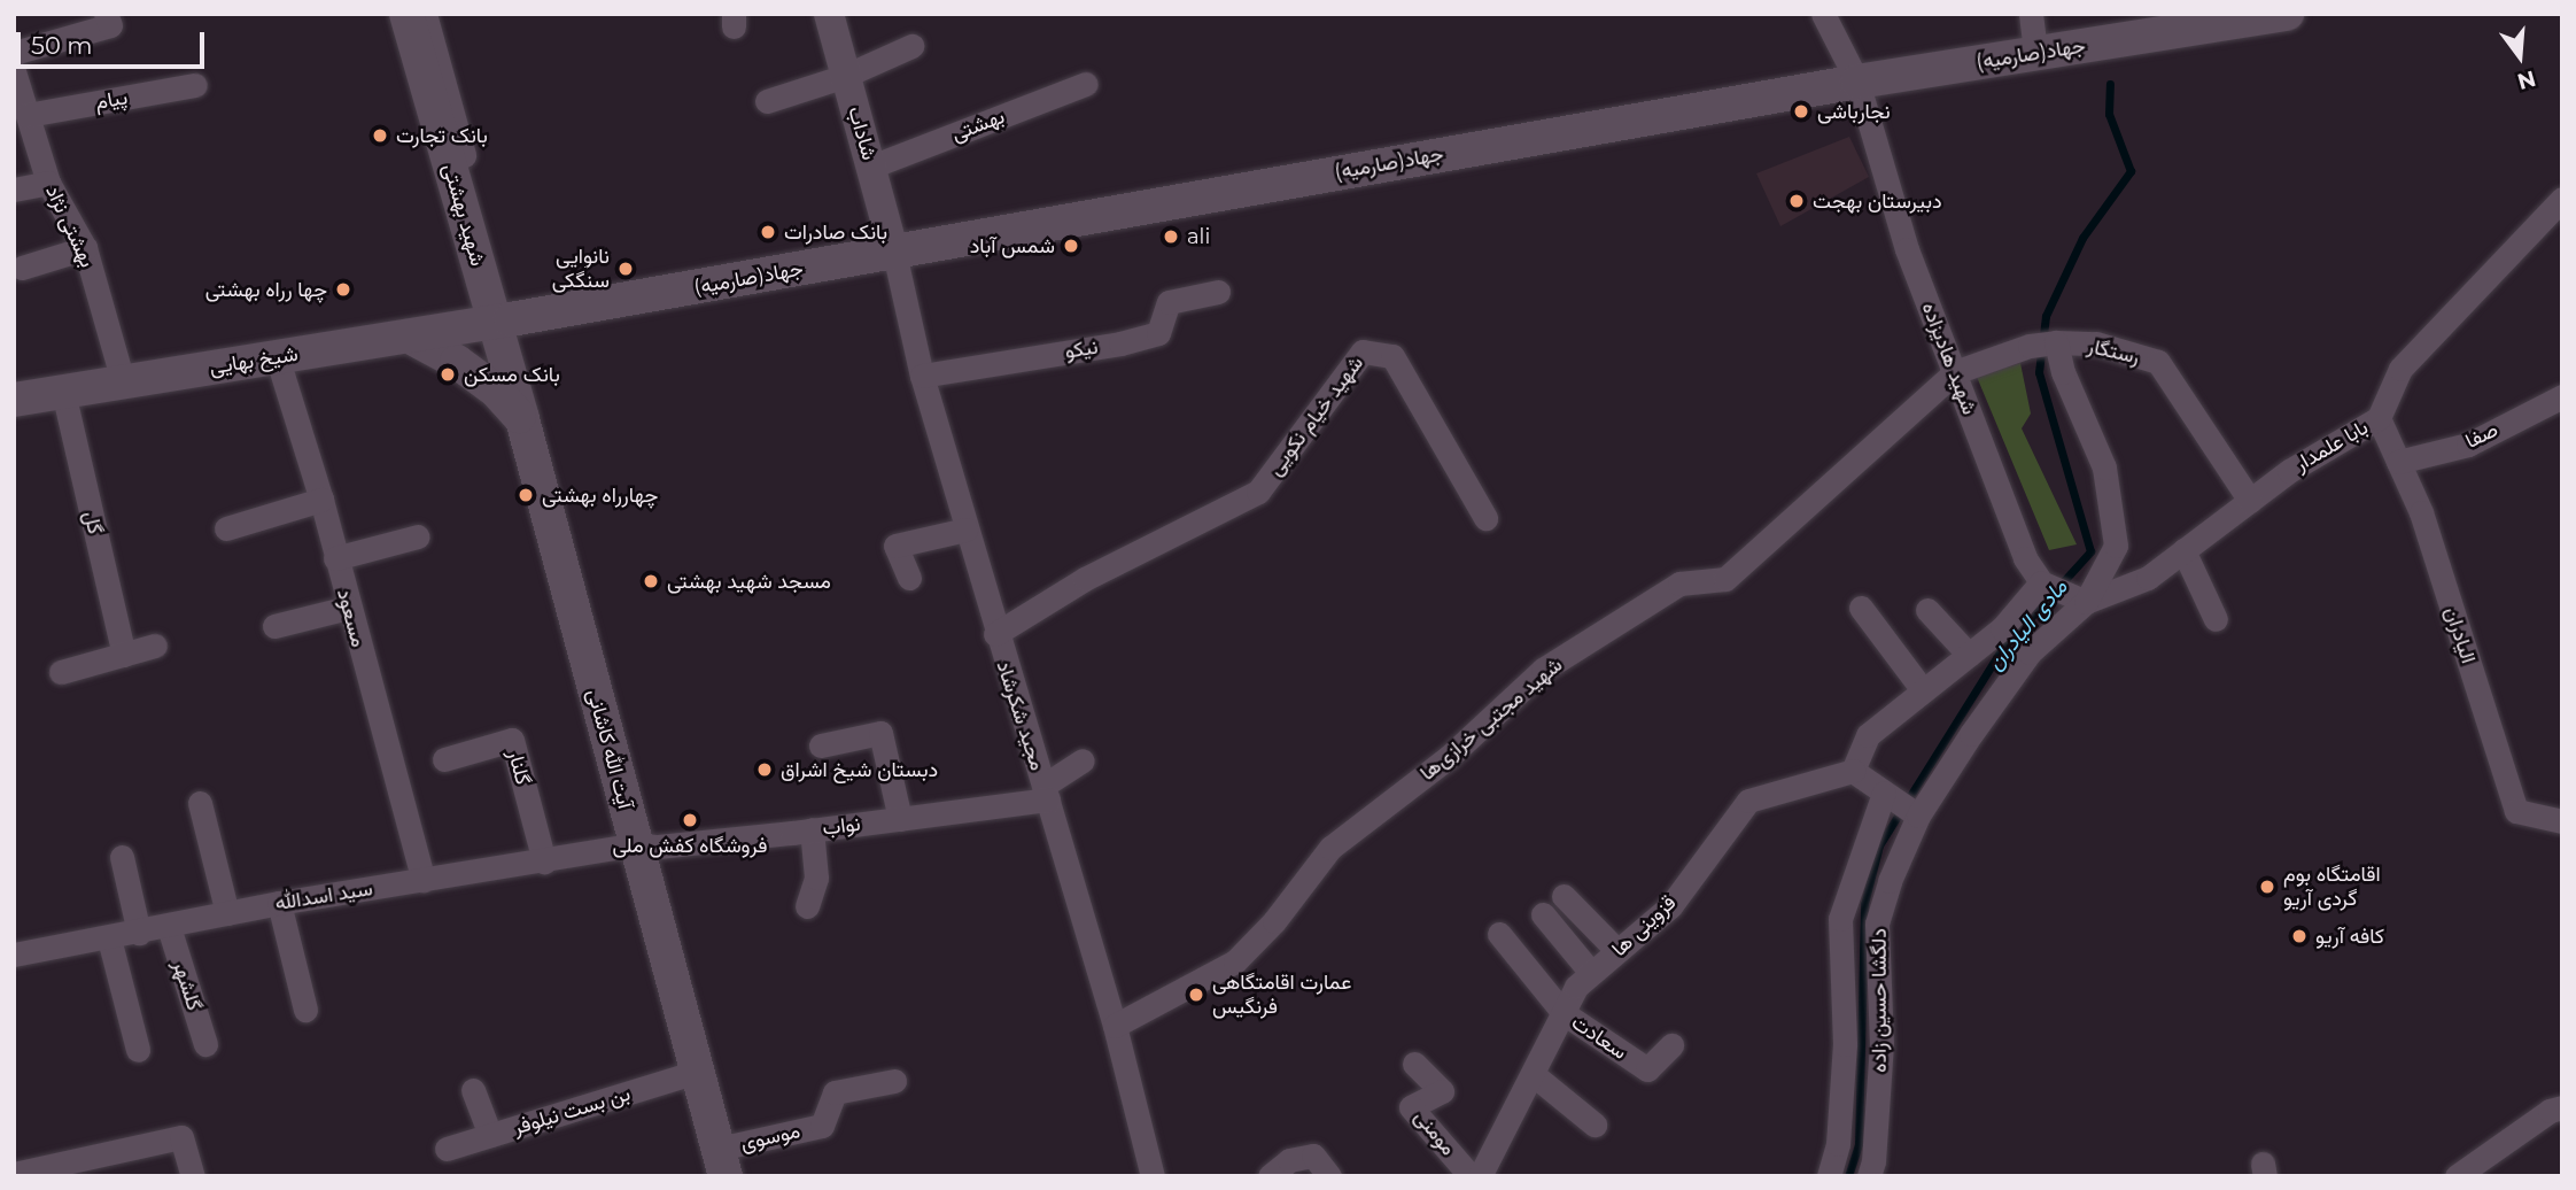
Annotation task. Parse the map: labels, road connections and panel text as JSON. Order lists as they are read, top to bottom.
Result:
{
  "streets": {
    "main road": [
      "جهاد(صارمیه)",
      "شهید بهشتی",
      "شیخ بهایی",
      "آیت الله کاشانی"
    ],
    "street": [
      "پیام",
      "بهشتی",
      "شاداب",
      "بهشتی نژاد",
      "نیکو",
      "رستگار",
      "شهید هادیزاده",
      "شهید خیام نکویی",
      "صفا",
      "بابا علمدار",
      "گل",
      "مسعود",
      "الیادران",
      "مجید شکرشاد",
      "شهید مجتبی خرازی‌ها",
      "گلنار",
      "نواب",
      "سید اسدالله",
      "قزوینی ها",
      "گلشهر",
      "دلگشا حسین زاده",
      "سعادت",
      "بن بست نیلوفر",
      "مومنی",
      "موسوی"
    ]
  },
  "crossings": [
    ["جهاد(صارمیه)", "شاداب"],
    ["جهاد(صارمیه)", "شهید بهشتی"],
    ["جهاد(صارمیه)", "شهید هادیزاده"],
    ["جهاد(صارمیه)", "شیخ بهایی"],
    ["جهاد(صارمیه)", "مجید شکرشاد"],
    ["جهاد(صارمیه)", "آیت الله کاشانی"],
    ["پیام", "بهشتی نژاد"],
    ["بهشتی", "شاداب"],
    ["شاداب", "مجید شکرشاد"],
    ["شهید بهشتی", "شیخ بهایی"],
    ["شهید بهشتی", "آیت الله کاشانی"],
    ["بهشتی نژاد", "شیخ بهایی"],
    ["نیکو", "مجید شکرشاد"],
    ["رستگار", "شهید هادیزاده"],
    ["رستگار", "بابا علمدار"],
    ["رستگار", "شهید مجتبی خرازی‌ها"],
    ["شهید هادیزاده", "شهید مجتبی خرازی‌ها"],
    ["شیخ بهایی", "گل"],
    ["شیخ بهایی", "مسعود"],
    ["شیخ بهایی", "آیت الله کاشانی"],
    ["شهید خیام نکویی", "مجید شکرشاد"],
    ["صفا", "الیادران"],
    ["بابا علمدار", "الیادران"],
    ["بابا علمدار", "دلگشا حسین زاده"],
    ["مسعود", "سید اسدالله"],
    ["مجید شکرشاد", "شهید مجتبی خرازی‌ها"],
    ["مجید شکرشاد", "نواب"],
    ["آیت الله کاشانی", "نواب"],
    ["آیت الله کاشانی", "سید اسدالله"],
    ["آیت الله کاشانی", "بن بست نیلوفر"],
    ["آیت الله کاشانی", "موسوی"],
    ["گلنار", "سید اسدالله"],
    ["نواب", "سید اسدالله"],
    ["سید اسدالله", "گلشهر"],
    ["قزوینی ها", "سعادت"]
  ],
  "water": ["مادی الیادران"],
  "places": [
    "نجارباشی",
    "بانک تجارت",
    "دبیرستان بهجت",
    "بانک صادرات",
    "ali",
    "شمس آباد",
    "نانوایی سنگکی",
    "چها رراه بهشتی",
    "بانک مسکن",
    "چهارراه بهشتی",
    "مسجد شهید بهشتی",
    "دبستان شیخ اشراق",
    "فروشگاه کفش ملی",
    "اقامتگاه بوم گردی آریو",
    "کافه آریو",
    "عمارت اقامتگاهی فرنگیس"
  ],
  "scale_bar": "50 m",
  "north": "bottom"
}
